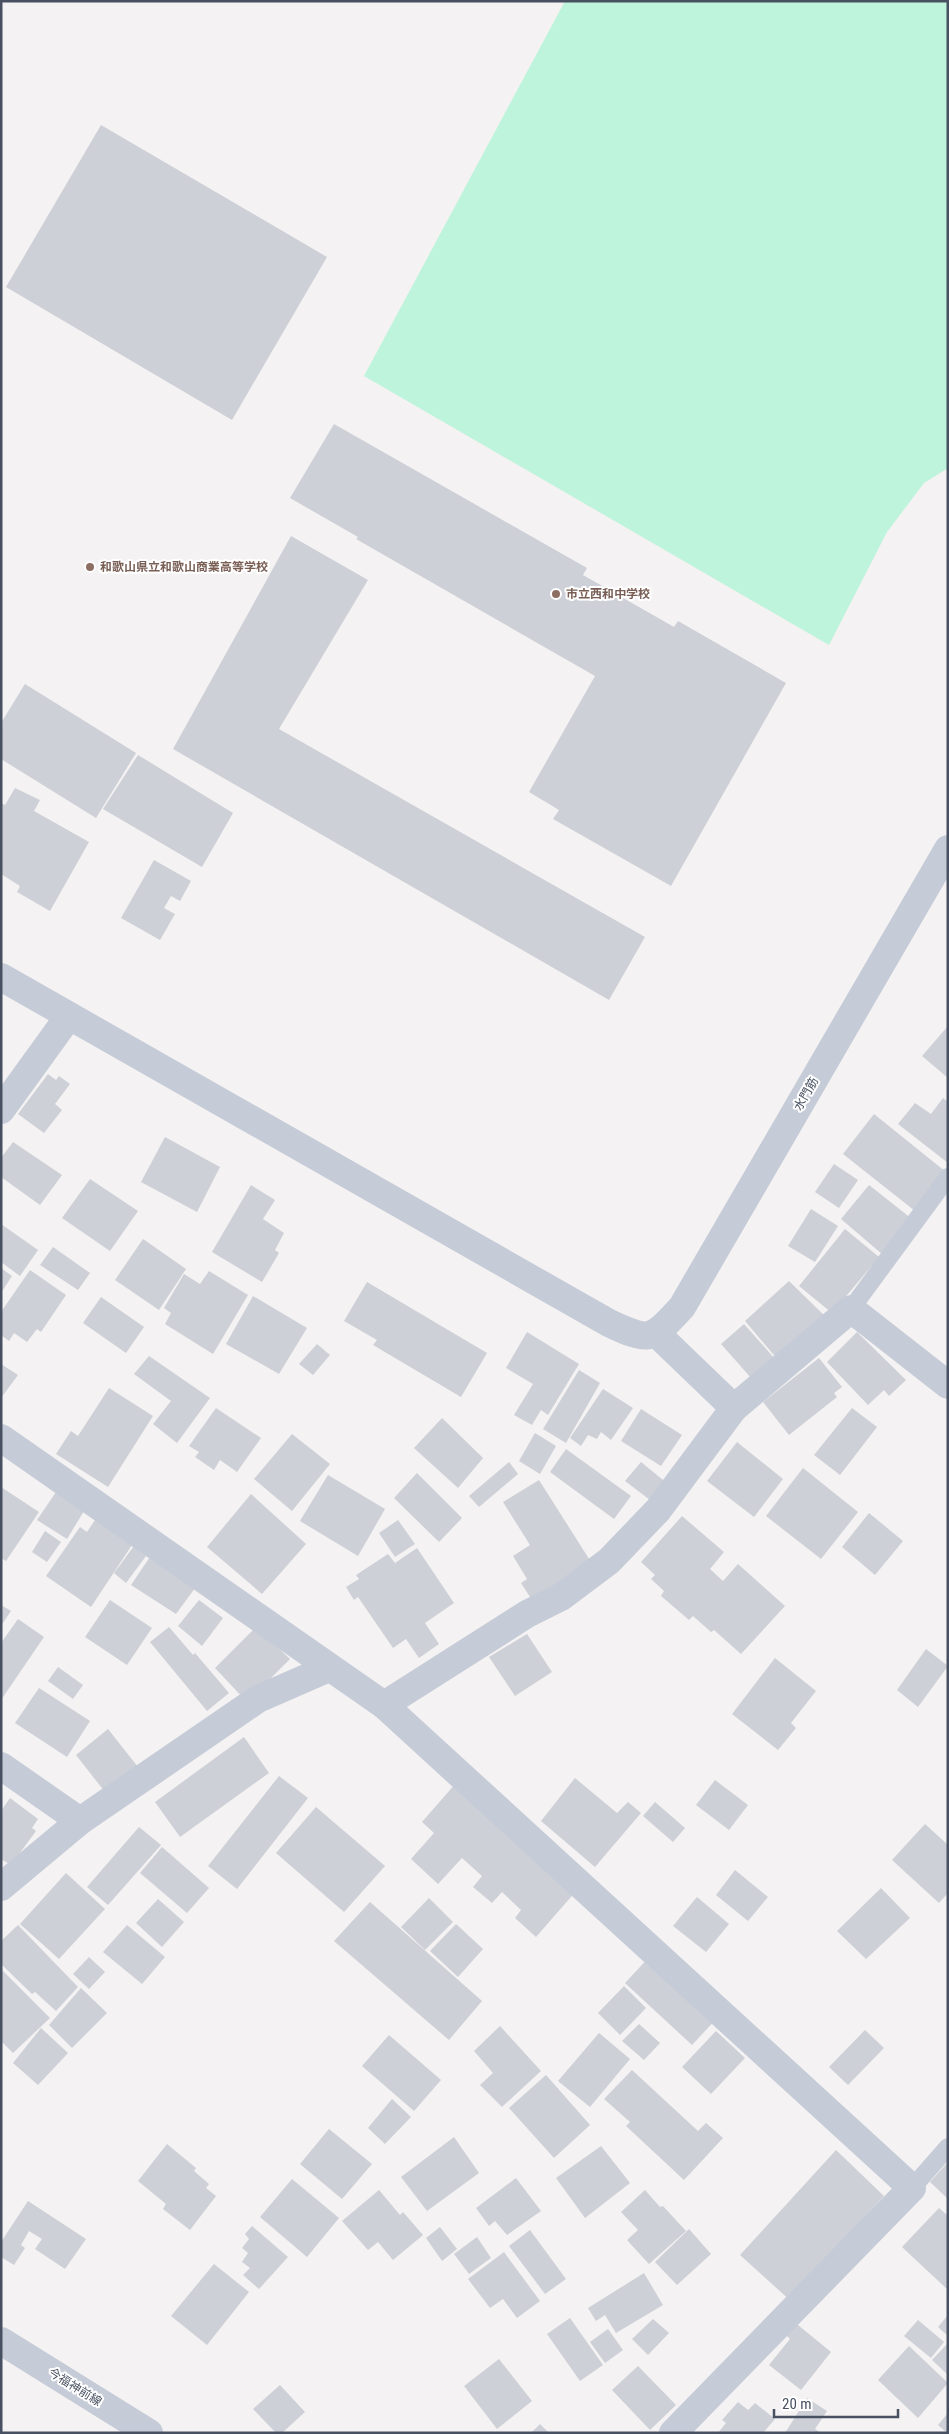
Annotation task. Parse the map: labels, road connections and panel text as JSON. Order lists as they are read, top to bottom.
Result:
{
  "streets": {
    "street": ["水門筋", "今福神前線"]
  },
  "places": ["和歌山県立和歌山商業高等学校", "市立西和中学校"],
  "scale_bar": "20 m"
}
